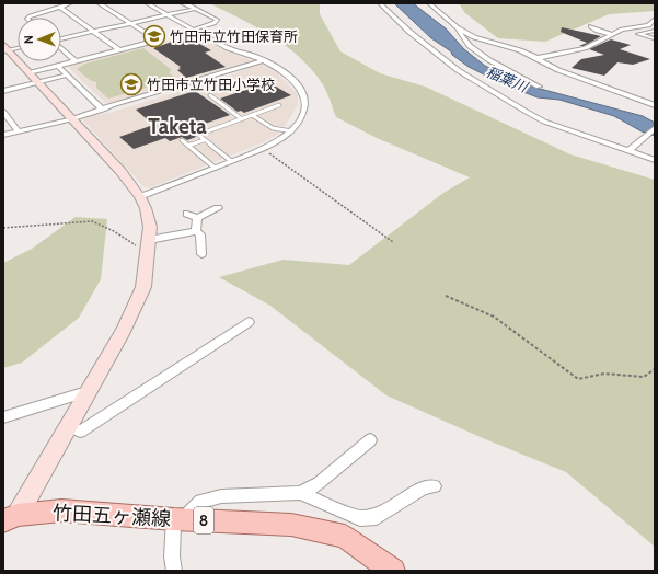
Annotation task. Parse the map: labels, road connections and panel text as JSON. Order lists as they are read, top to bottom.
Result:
{
  "streets": {
    "main road": ["竹田五ヶ瀬線", "8"]
  },
  "districts": ["Taketa"],
  "water": ["稲葉川"],
  "places": {
    "school or university": ["竹田市立竹田保育所", "竹田市立竹田小学校"]
  },
  "north": "left"
}
